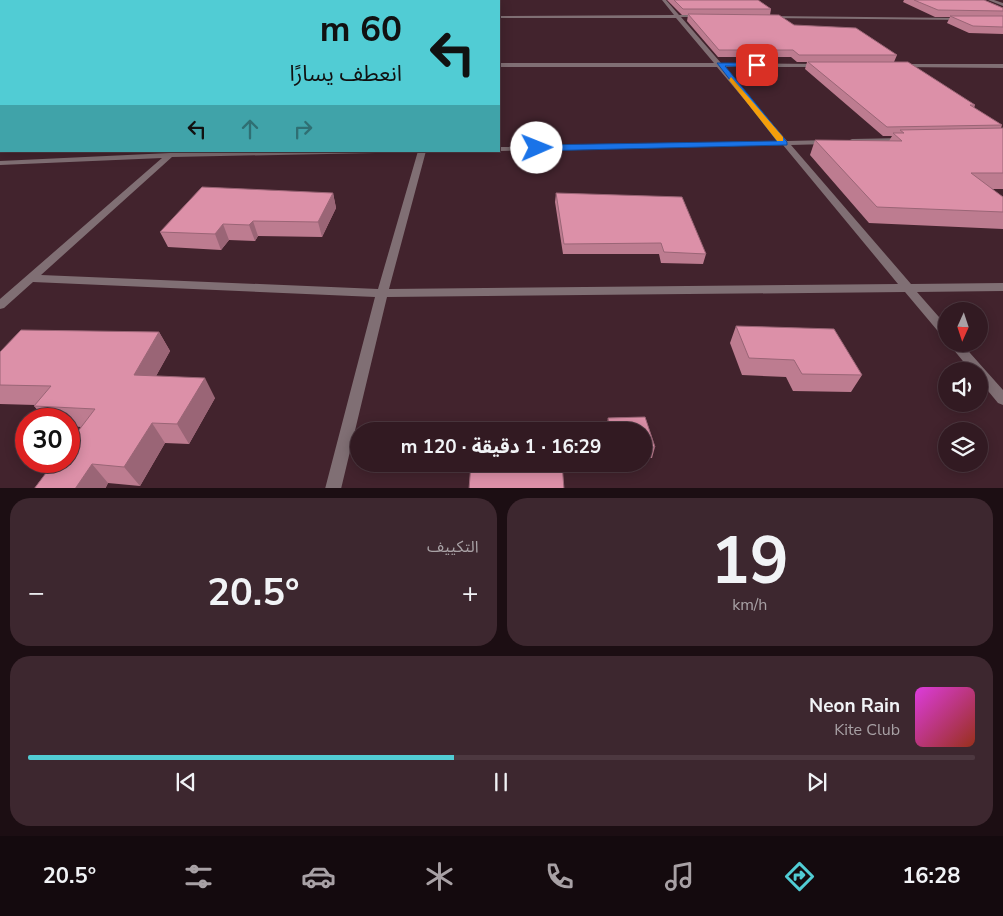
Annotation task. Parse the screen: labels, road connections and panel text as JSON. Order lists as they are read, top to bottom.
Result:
{
  "north": "bottom",
  "page": {
    "turn": ["60 m", "انعطف يسارًا"],
    "limit": "30",
    "trip": "16:29 · 1 دقيقة · 120 m",
    "tile": [
      ["19", "km/h"],
      "التكييف"
    ],
    "heat": ["−", "20.5°", "+"],
    "song": ["Neon Rain", "Kite Club"],
    "tabs": ["16:28", "20.5°"]
  }
}
